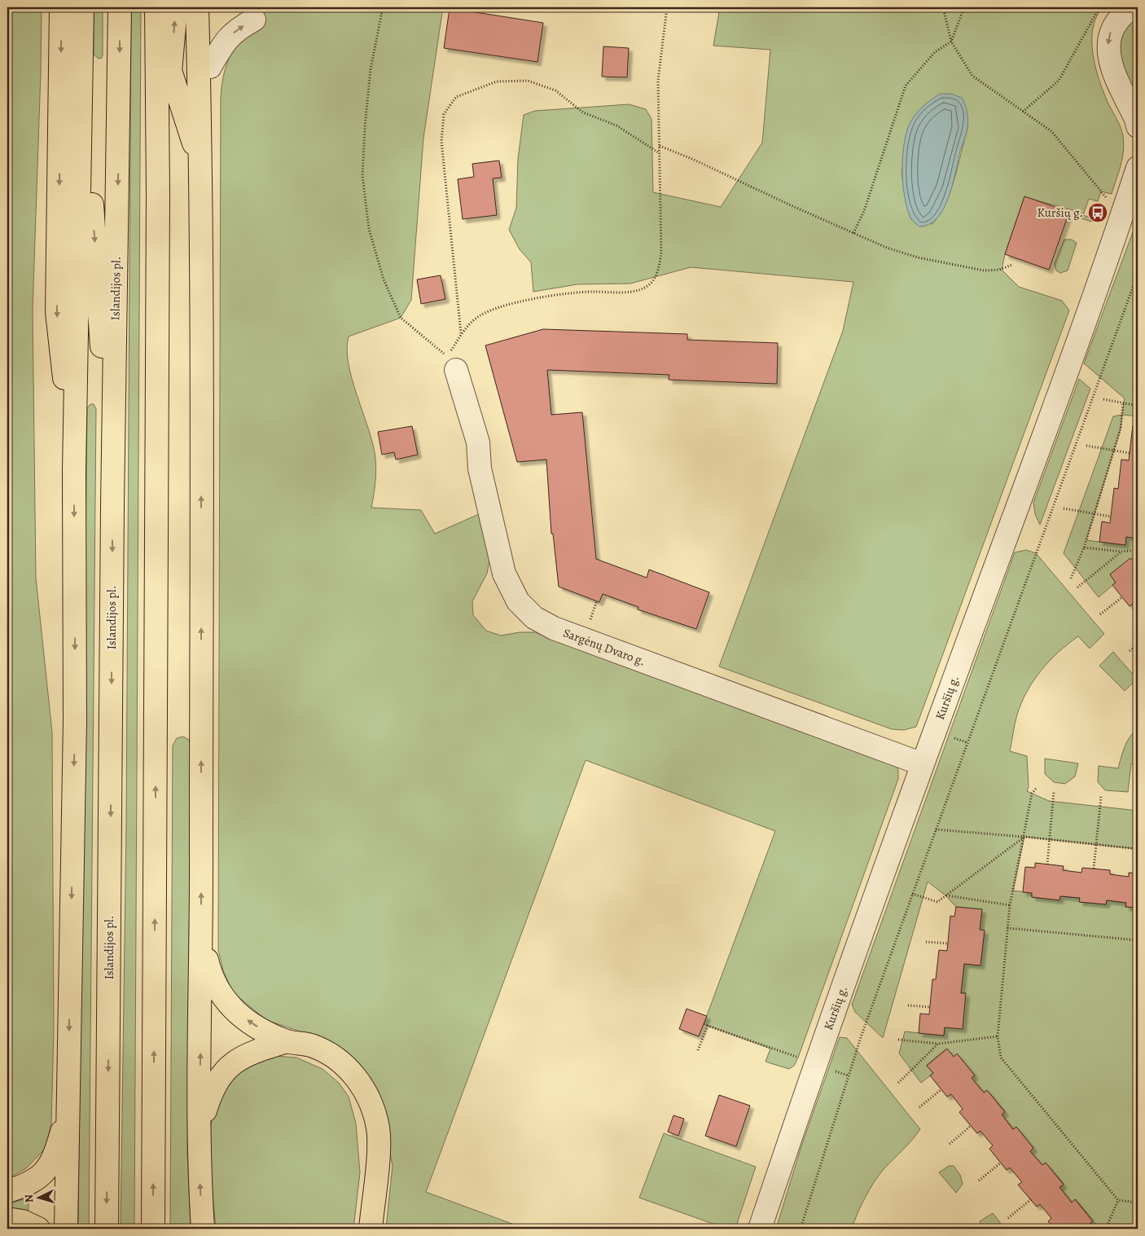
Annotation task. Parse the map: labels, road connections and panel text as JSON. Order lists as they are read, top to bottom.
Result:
{
  "streets": {
    "highway": ["Islandijos pl."],
    "street": ["Sargėnų Dvaro g.", "Kuršių g."]
  },
  "crossings": [
    ["Sargėnų Dvaro g.", "Kuršių g."]
  ],
  "places": {
    "bus stop": ["Kuršių g."]
  },
  "north": "left"
}
